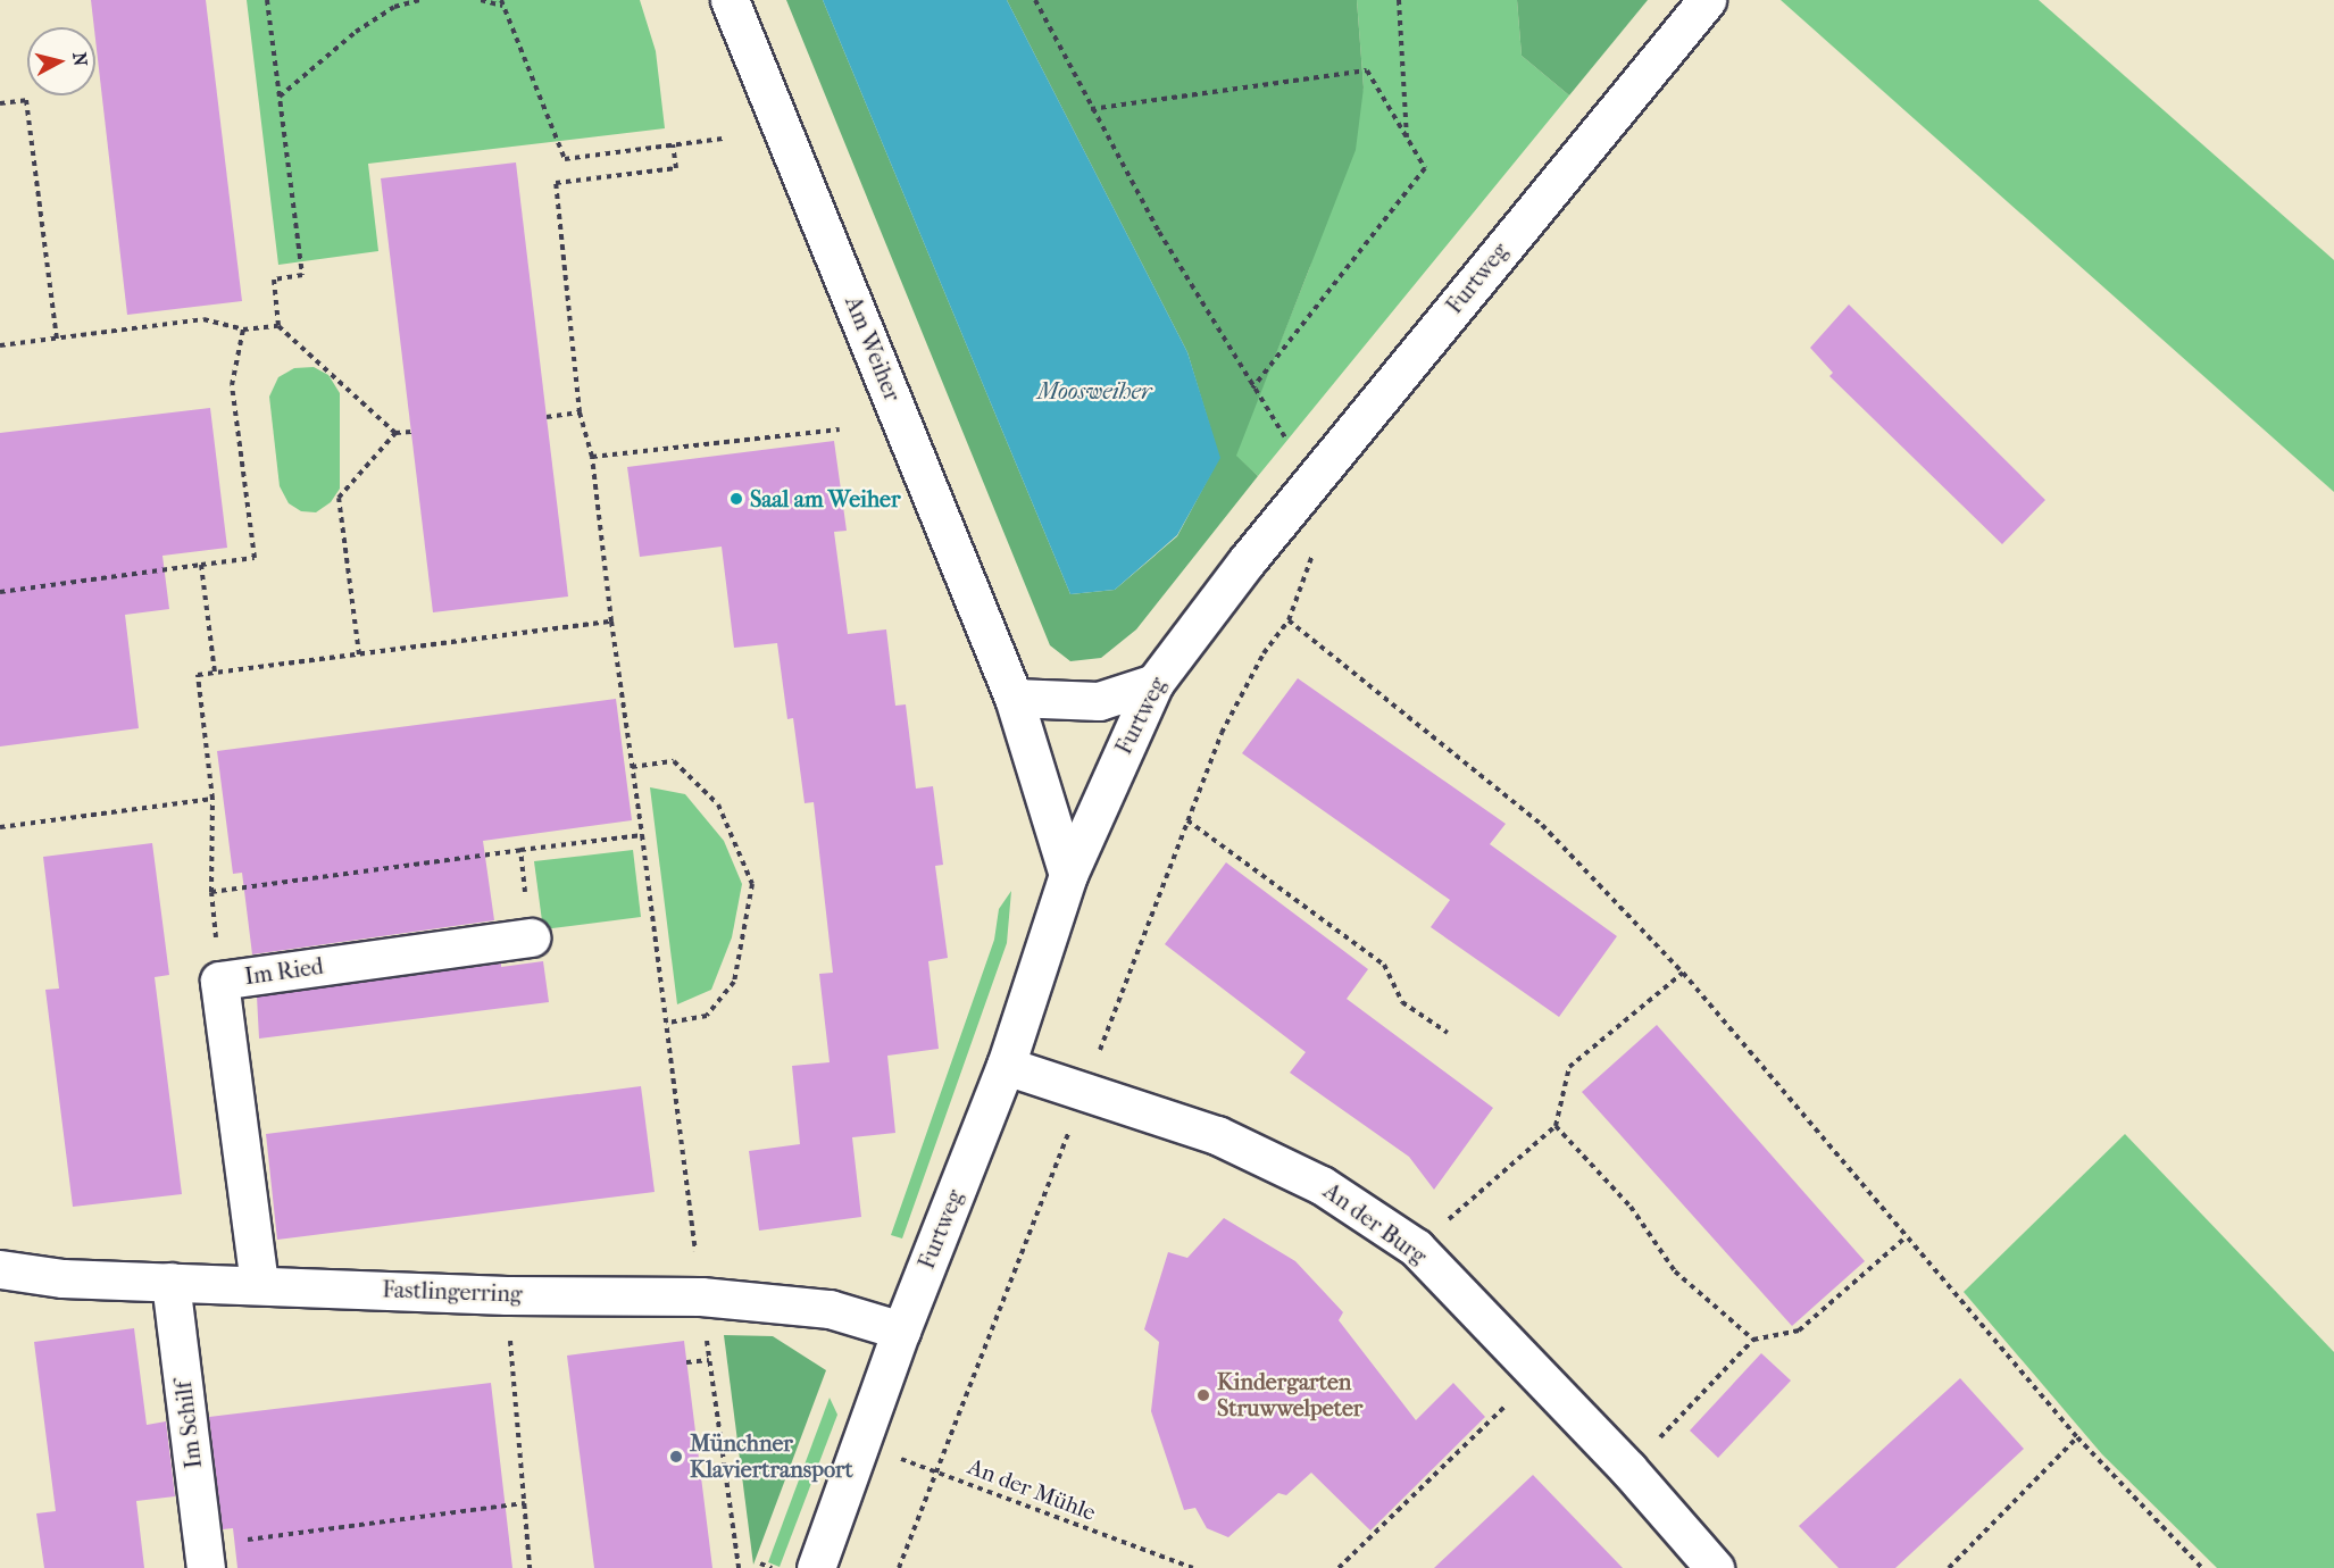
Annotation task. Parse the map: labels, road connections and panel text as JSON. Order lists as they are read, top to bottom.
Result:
{
  "streets": {
    "street": [
      "Furtweg",
      "Am Weiher",
      "Im Ried",
      "An der Burg",
      "Fastlingerring",
      "Im Schilf"
    ],
    "path": ["An der Mühle"]
  },
  "crossings": [
    ["Furtweg", "Am Weiher"],
    ["Furtweg", "An der Burg"],
    ["Furtweg", "Fastlingerring"],
    ["Furtweg", "An der Mühle"],
    ["Im Ried", "Fastlingerring"],
    ["Fastlingerring", "Im Schilf"]
  ],
  "water": ["Moosweiher"],
  "places": ["Saal am Weiher", "Kindergarten Struwwelpeter", "Münchner Klaviertransport"],
  "north": "right"
}
